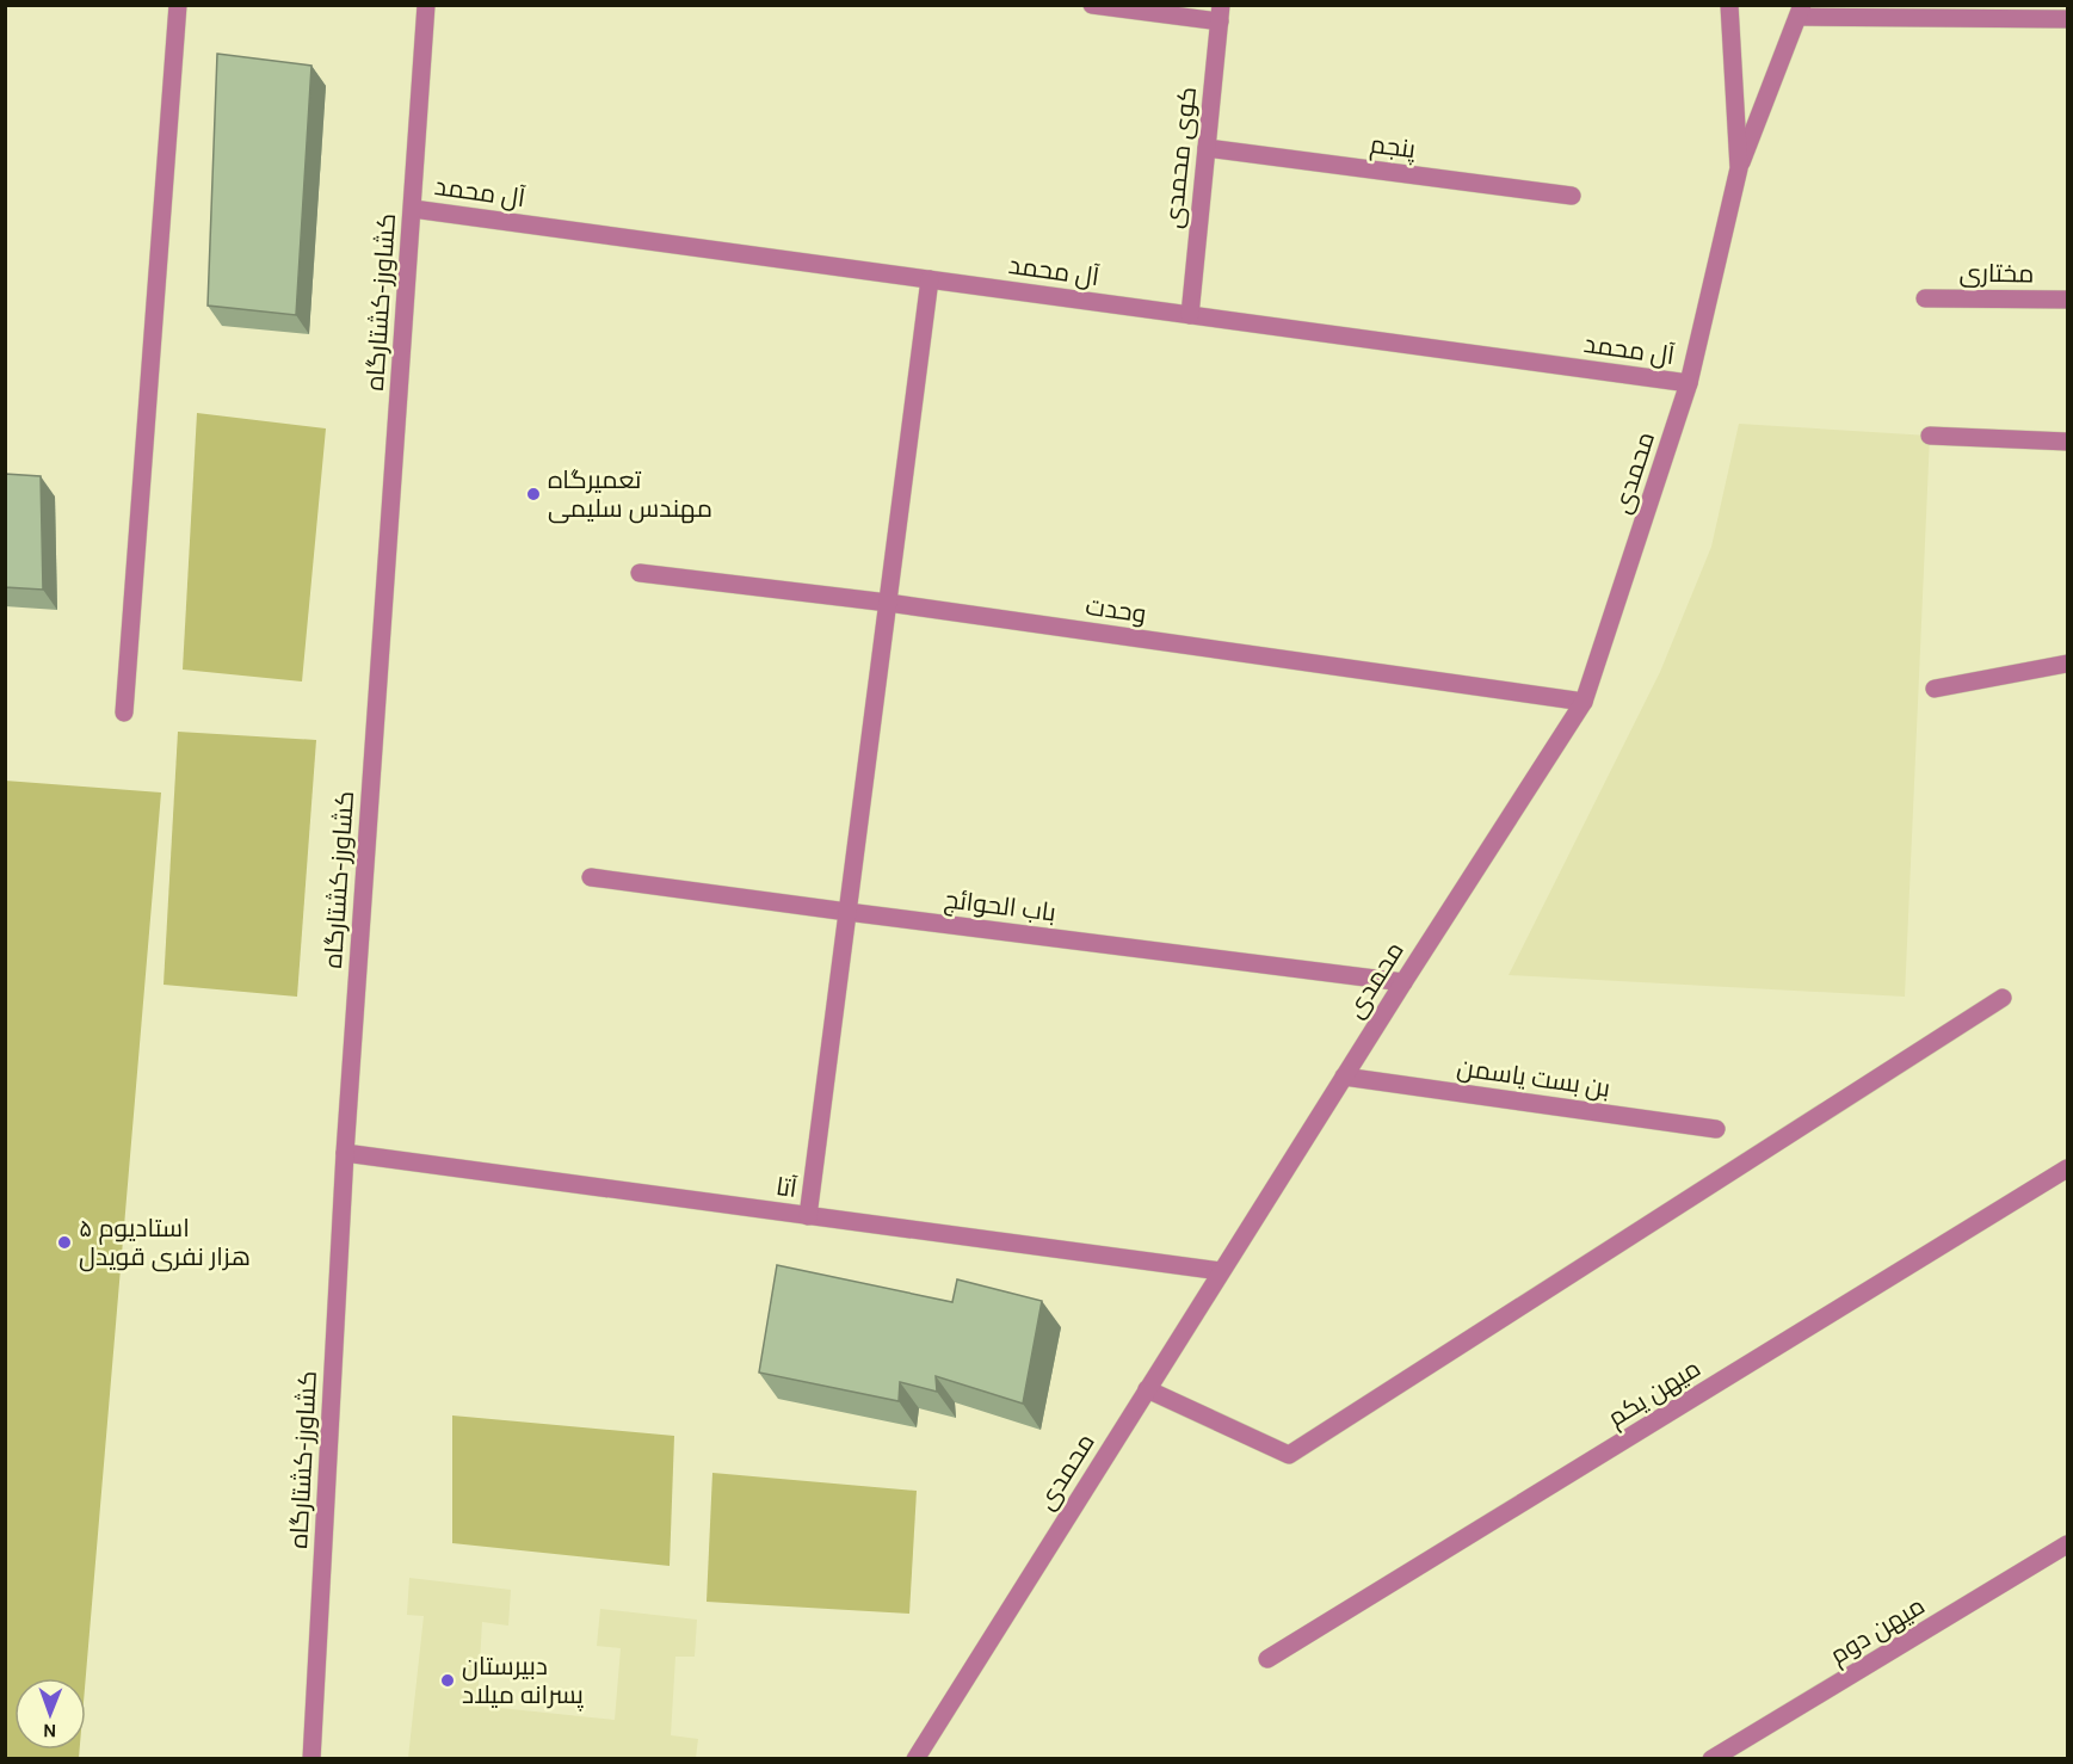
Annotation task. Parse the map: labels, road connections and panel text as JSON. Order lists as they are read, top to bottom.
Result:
{
  "streets": {
    "street": [
      "پنجم",
      "کوی محمدی",
      "آل محمد",
      "مختاری",
      "کشاورز-کشتارگاه",
      "محمدی",
      "وحدت",
      "باب الحوائج",
      "بن بست یاسمن",
      "آتا",
      "میهن یکم",
      "میهن دوم"
    ]
  },
  "crossings": [
    ["پنجم", "کوی محمدی"],
    ["کوی محمدی", "آل محمد"],
    ["آل محمد", "کشاورز-کشتارگاه"],
    ["آل محمد", "محمدی"],
    ["کشاورز-کشتارگاه", "آتا"],
    ["محمدی", "وحدت"],
    ["محمدی", "باب الحوائج"],
    ["محمدی", "بن بست یاسمن"],
    ["محمدی", "آتا"]
  ],
  "places": ["تعمیرگاه مهندس سلیمی", "استادیوم ۵ هزار نفری قویدل", "دبیرستان پسرانه میلاد"],
  "north": "bottom"
}
